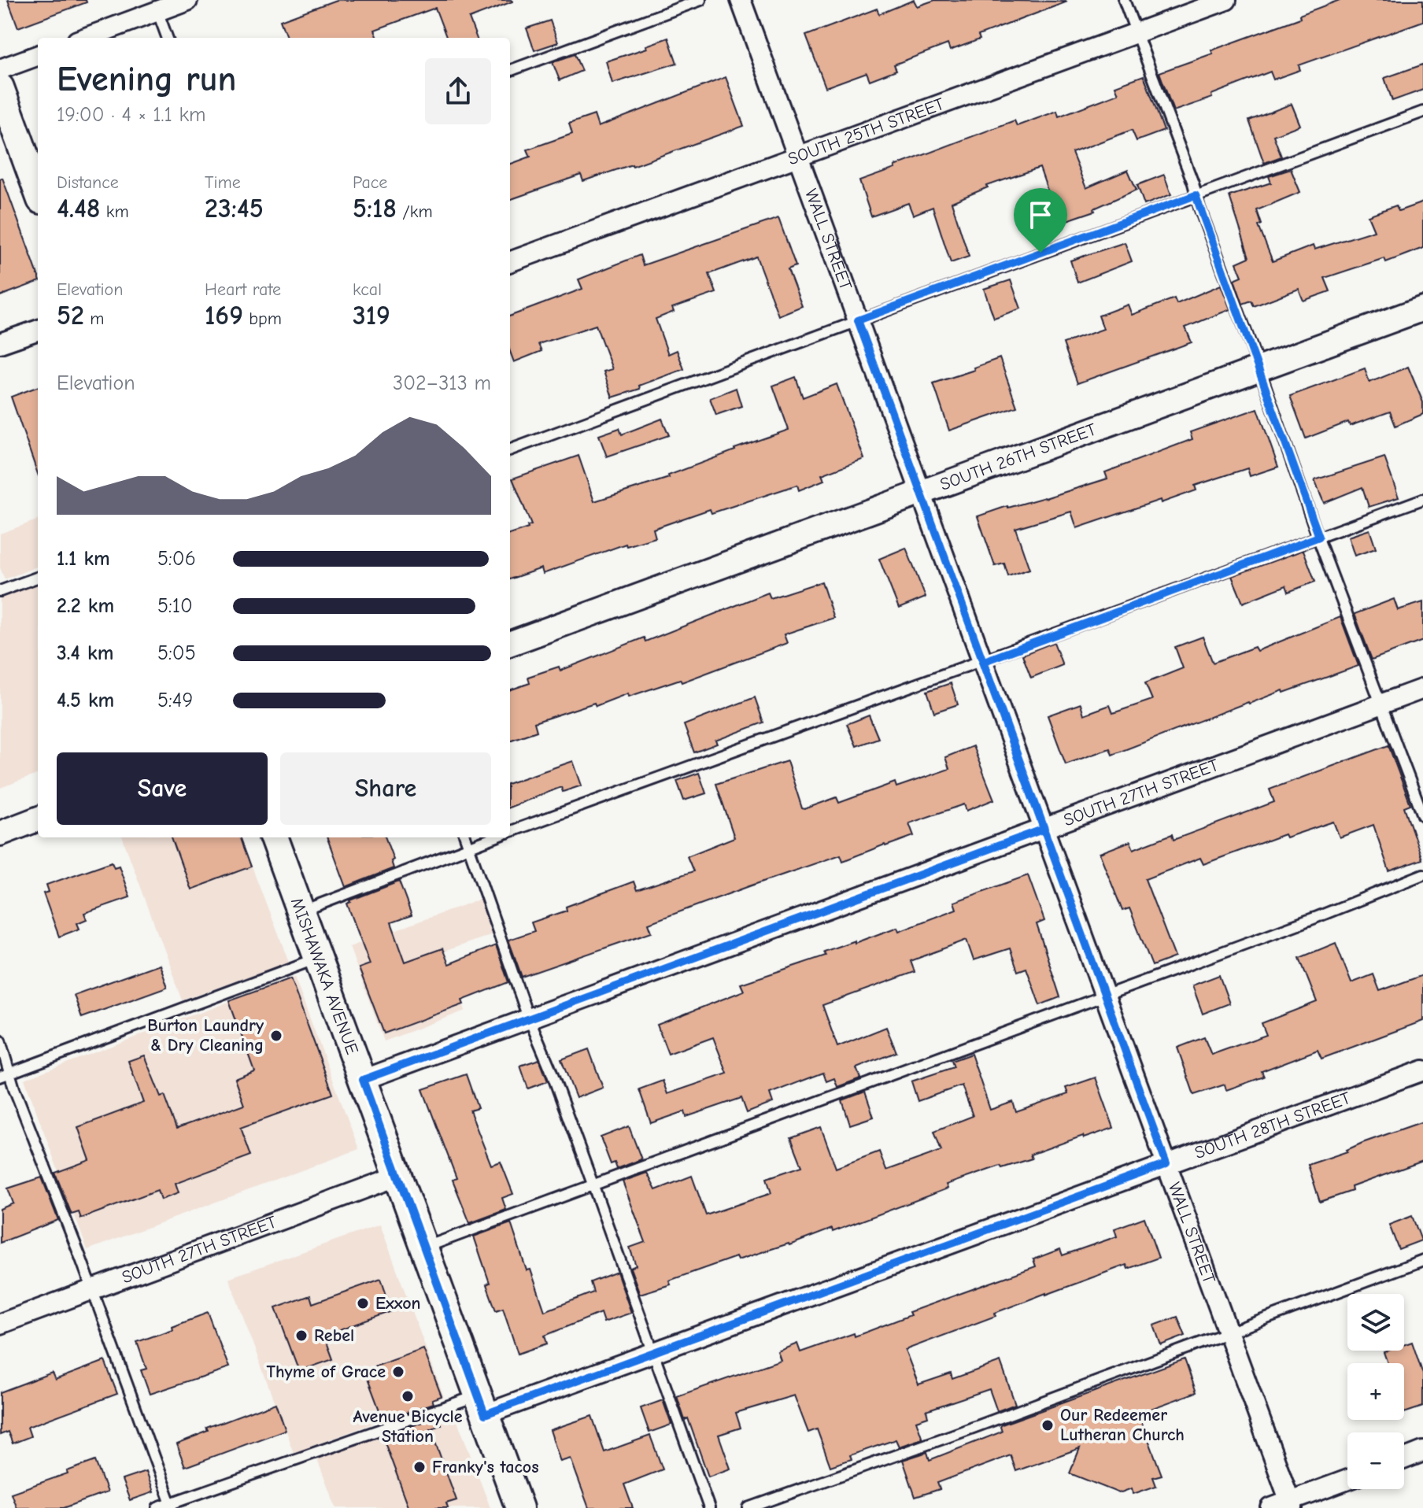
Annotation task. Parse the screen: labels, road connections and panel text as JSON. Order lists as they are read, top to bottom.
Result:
{
  "streets": {
    "main road": ["MISHAWAKA AVENUE"],
    "street": [
      "SOUTH 25TH STREET",
      "WALL STREET",
      "SOUTH 26TH STREET",
      "SOUTH 27TH STREET",
      "SOUTH 28TH STREET"
    ]
  },
  "crossings": [
    ["SOUTH 25TH STREET", "WALL STREET"],
    ["WALL STREET", "SOUTH 26TH STREET"],
    ["WALL STREET", "SOUTH 27TH STREET"],
    ["WALL STREET", "SOUTH 28TH STREET"],
    ["SOUTH 27TH STREET", "MISHAWAKA AVENUE"],
    ["MISHAWAKA AVENUE", "SOUTH 28TH STREET"]
  ],
  "places": [
    "Burton Laundry & Dry Cleaning",
    "Exxon",
    "Rebel",
    "Thyme of Grace",
    "Avenue Bicycle Station",
    "Our Redeemer Lutheran Church",
    "Franky's tacos"
  ],
  "page": {
    "heading": ["Evening run", "19:00 · 4 × 1.1 km"],
    "stats": [
      ["Distance", "4.48 km"],
      ["Time", "23:45"],
      ["Pace", "5:18 /km"],
      ["Elevation", "52 m"],
      ["Heart rate", "169 bpm"],
      ["kcal", "319"]
    ],
    "chart": ["Elevation", "302–313 m"],
    "list": [
      {
        "name": "1.1 km",
        "note": "5:06"
      },
      {
        "name": "2.2 km",
        "note": "5:10"
      },
      {
        "name": "3.4 km",
        "note": "5:05"
      },
      {
        "name": "4.5 km",
        "note": "5:49"
      }
    ],
    "buttons": ["Save", "Share"],
    "map_buttons": ["+", "−"]
  }
}
